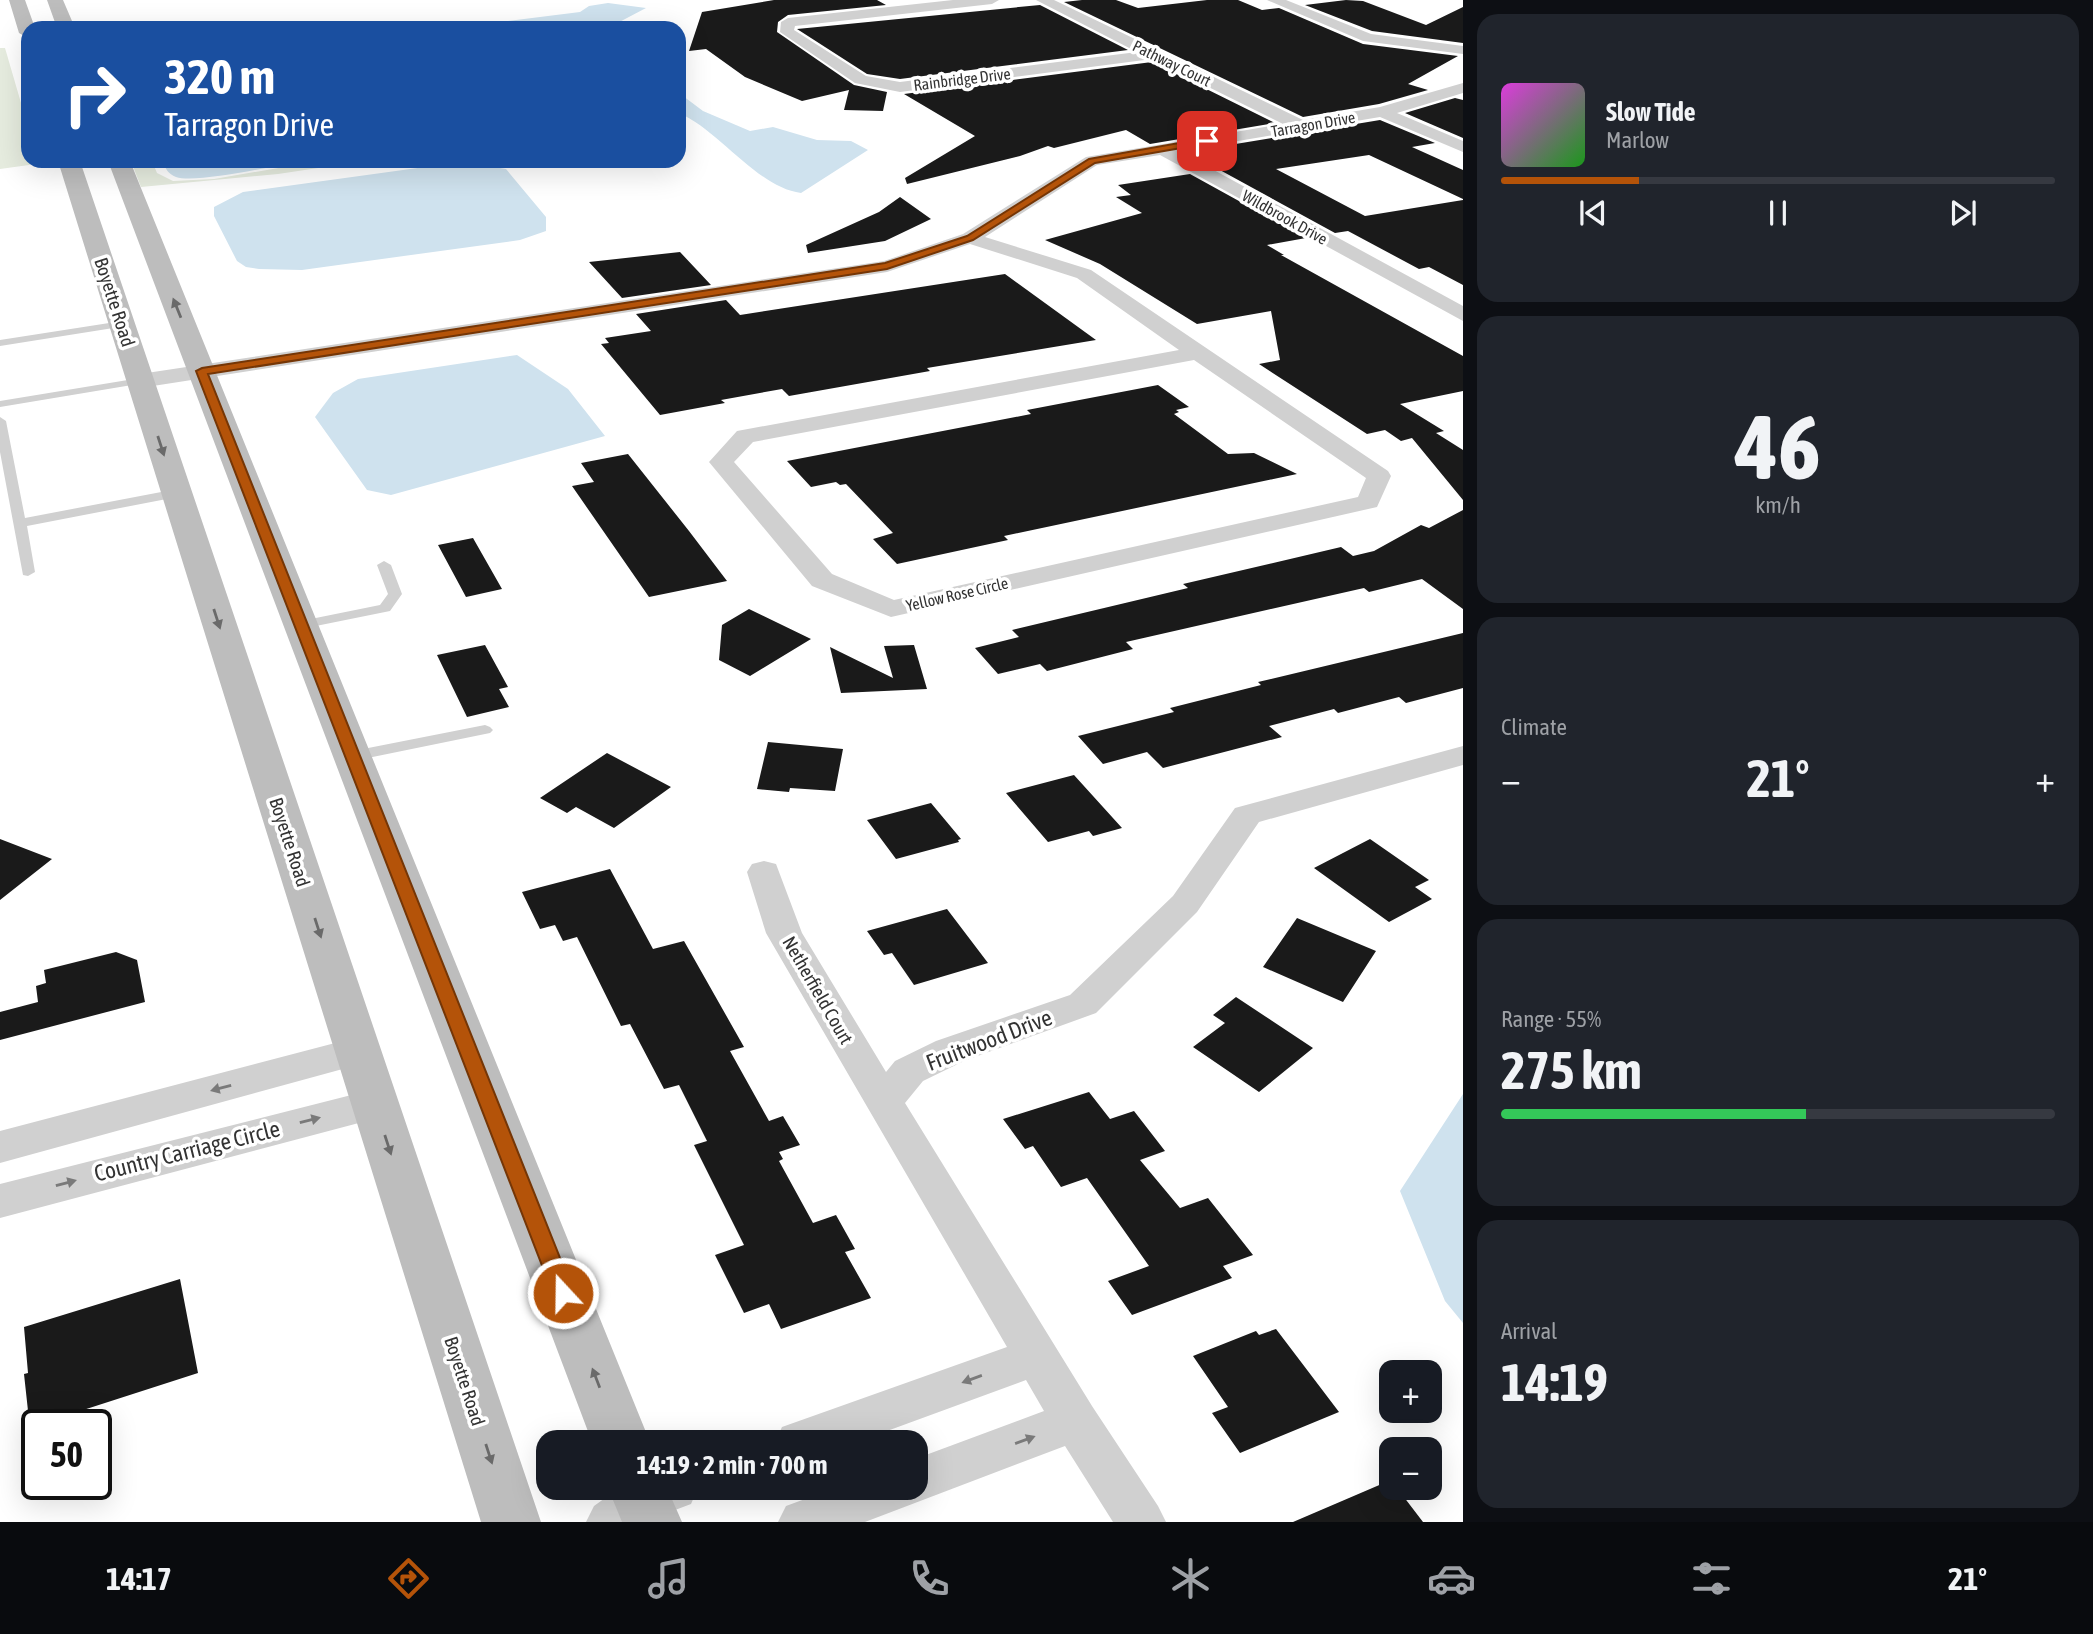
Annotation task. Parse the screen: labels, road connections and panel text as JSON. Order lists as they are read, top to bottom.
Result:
{
  "streets": {
    "main road": ["Boyette Road"],
    "street": [
      "Pathway Court",
      "Rainbridge Drive",
      "Tarragon Drive",
      "Wildbrook Drive",
      "Yellow Rose Circle",
      "Netherfield Court",
      "Fruitwood Drive",
      "Country Carriage Circle"
    ]
  },
  "crossings": [
    ["Pathway Court", "Rainbridge Drive"],
    ["Pathway Court", "Tarragon Drive"],
    ["Tarragon Drive", "Wildbrook Drive"],
    ["Boyette Road", "Country Carriage Circle"],
    ["Netherfield Court", "Fruitwood Drive"]
  ],
  "page": {
    "turn": ["320 m", "Tarragon Drive"],
    "song": ["Slow Tide", "Marlow"],
    "tile": [
      ["46", "km/h"],
      "Climate",
      ["Range · 55%", "275 km"],
      ["Arrival", "14:19"]
    ],
    "heat": ["−", "21°", "+"],
    "map_buttons": ["+", "−"],
    "limit": "50",
    "trip": "14:19 · 2 min · 700 m",
    "tabs": ["14:17", "21°"]
  }
}
